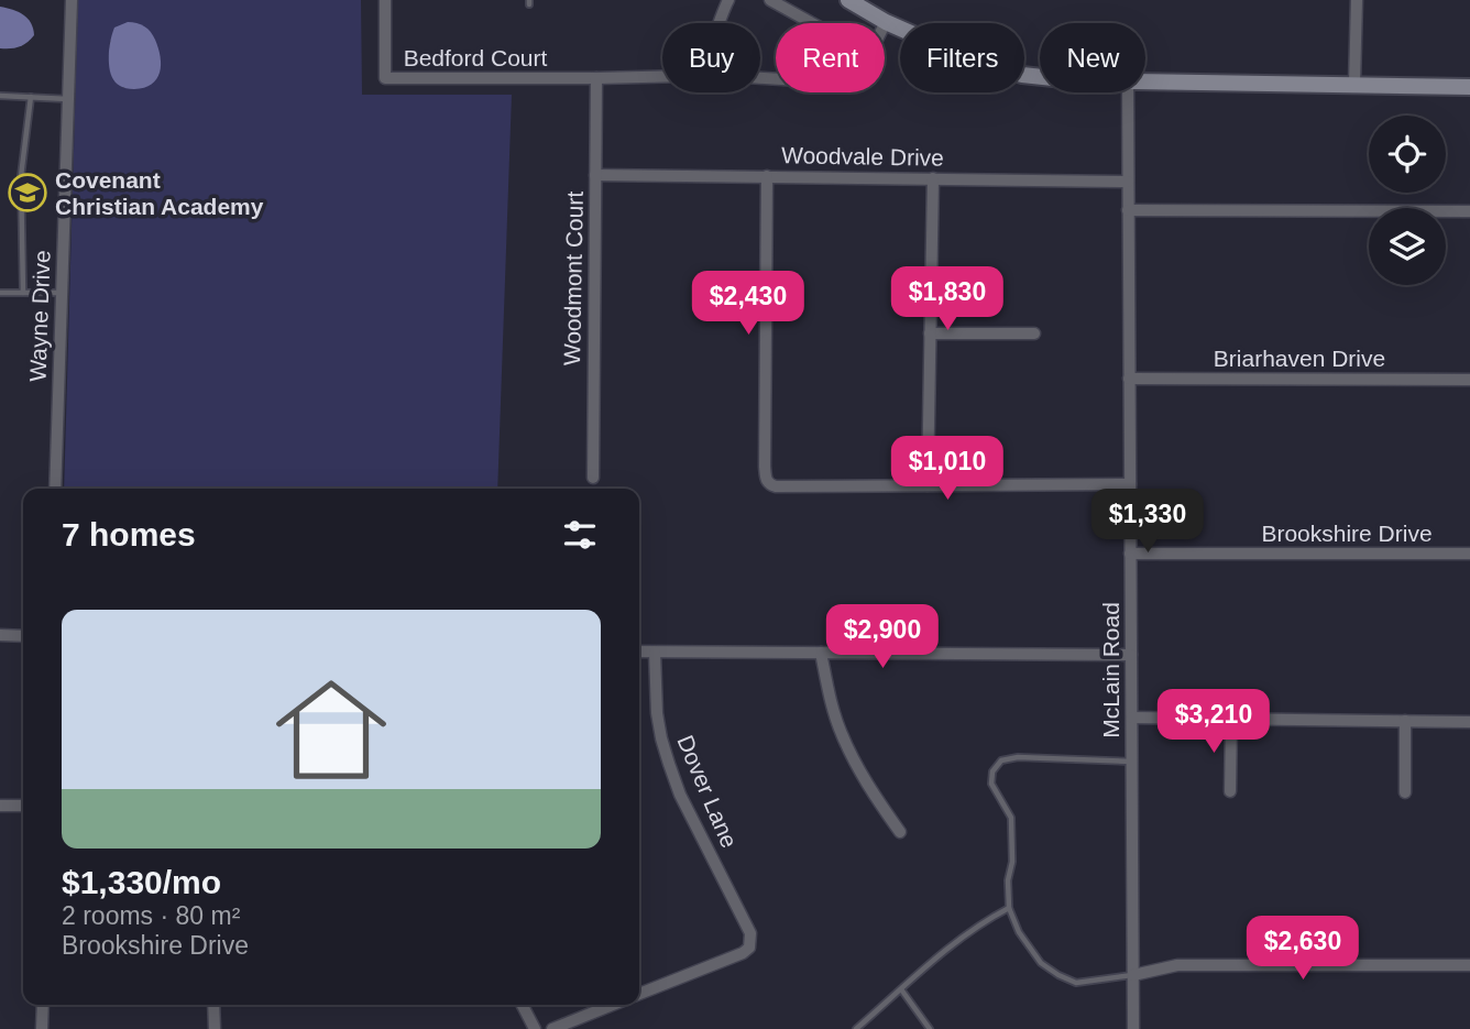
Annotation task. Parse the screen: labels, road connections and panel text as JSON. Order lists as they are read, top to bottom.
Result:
{
  "streets": {
    "street": [
      "Bedford Court",
      "Woodvale Drive",
      "Woodmont Court",
      "Wayne Drive",
      "Briarhaven Drive",
      "Brookshire Drive",
      "McLain Road",
      "Dover Lane"
    ]
  },
  "crossings": [
    ["Bedford Court", "Woodmont Court"],
    ["Woodvale Drive", "Woodmont Court"],
    ["Woodvale Drive", "McLain Road"],
    ["Briarhaven Drive", "McLain Road"],
    ["Brookshire Drive", "McLain Road"]
  ],
  "places": {
    "school or university": ["Covenant Christian Academy"]
  },
  "page": {
    "chip": [
      "Buy",
      "Rent",
      "Filters",
      "New"
    ],
    "price": [
      "$1,830",
      "$2,430",
      "$1,010",
      "$1,330",
      "$2,900",
      "$3,210",
      "$2,630"
    ],
    "heading": "7 homes",
    "list": [
      {
        "name": "$1,330/mo",
        "note": "2 rooms · 80 m² · Brookshire Drive"
      }
    ]
  }
}
